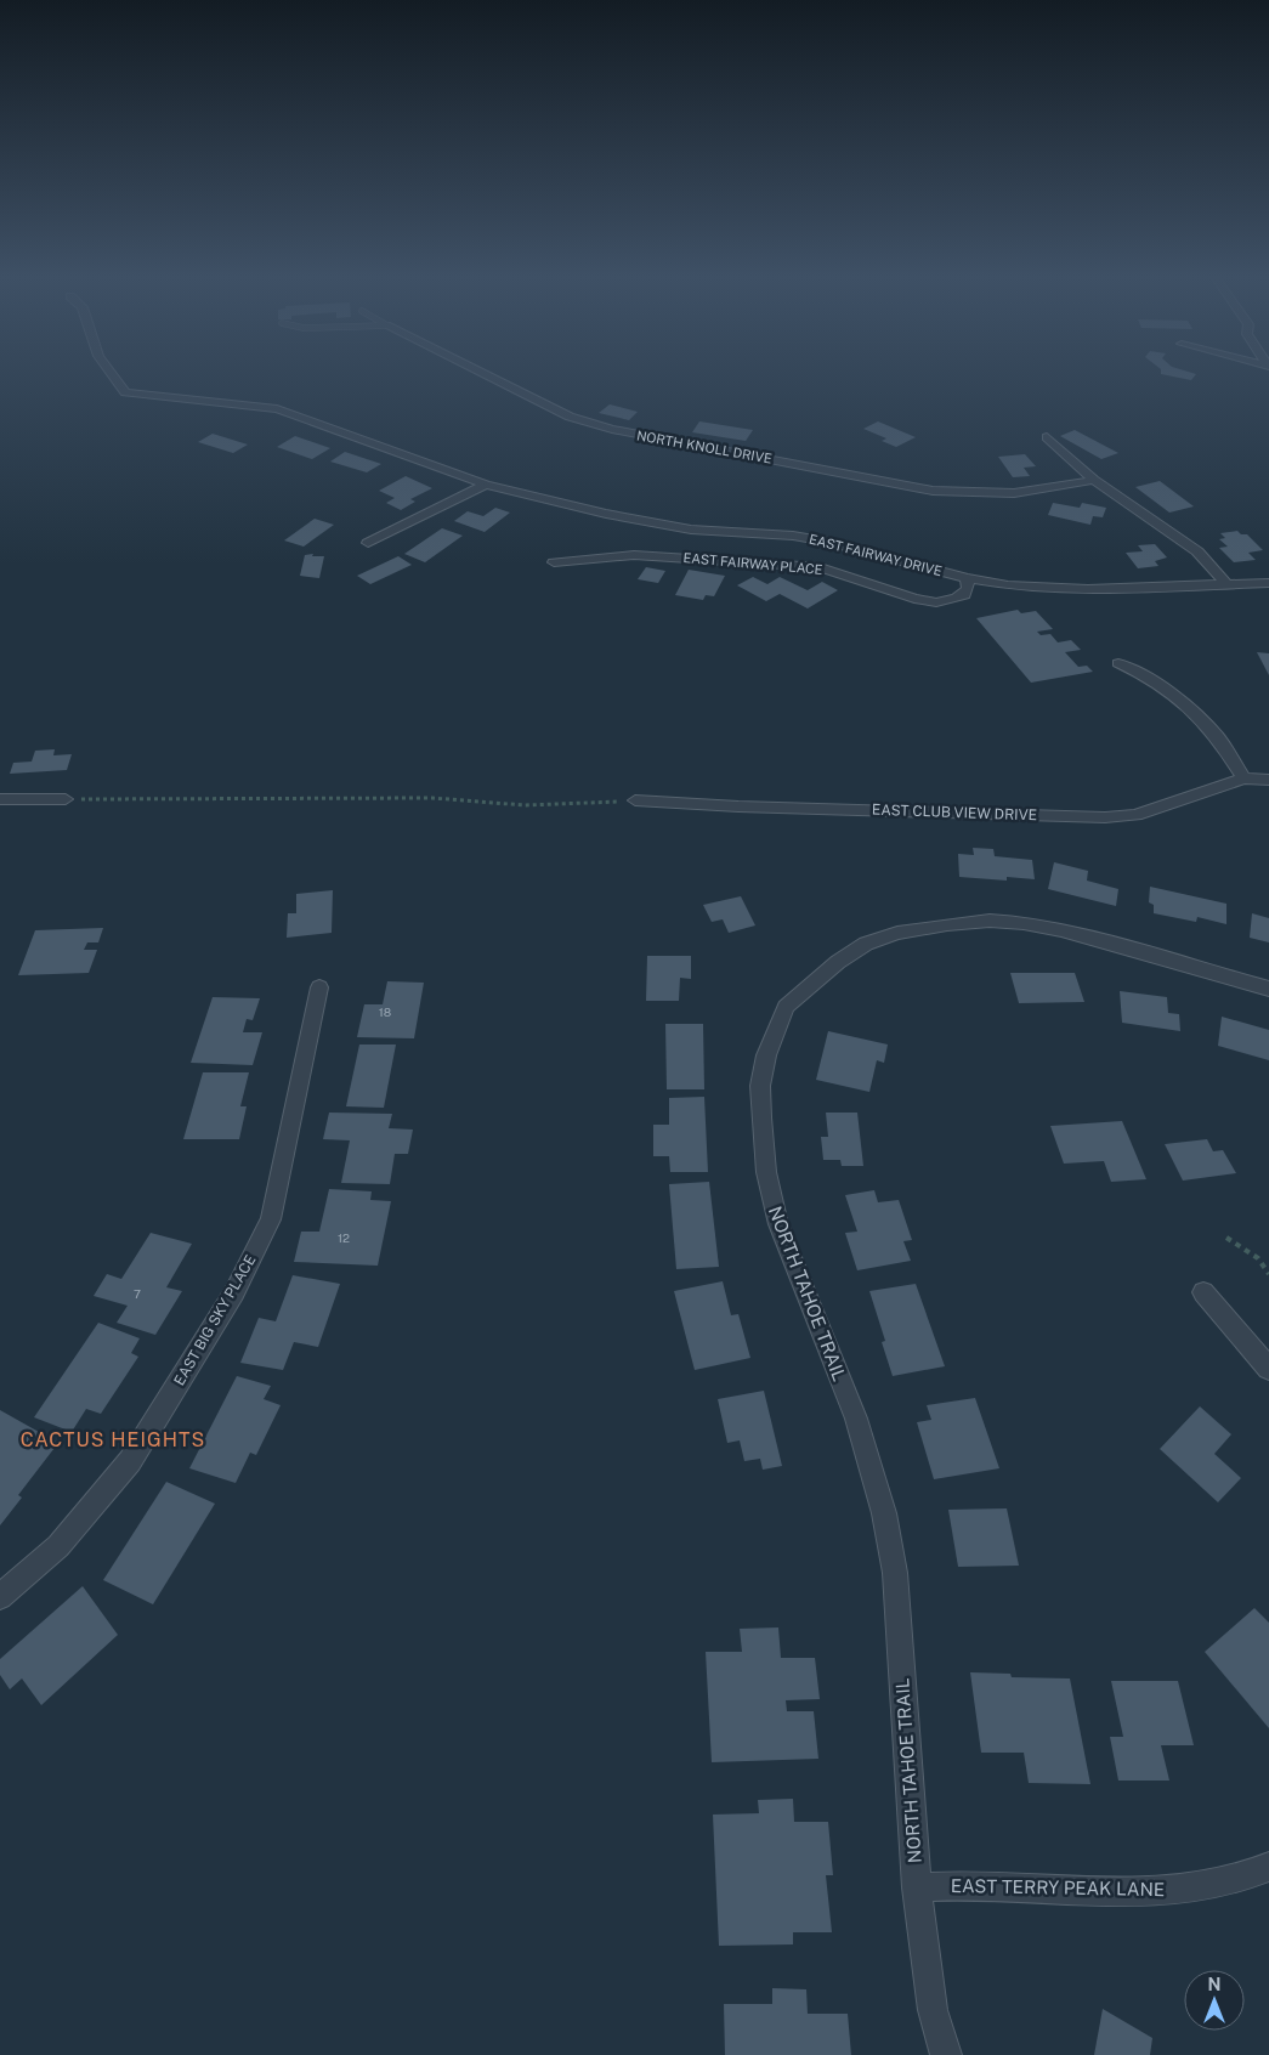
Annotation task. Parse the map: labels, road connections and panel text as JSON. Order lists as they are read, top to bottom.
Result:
{
  "streets": {
    "street": [
      "NORTH KNOLL DRIVE",
      "EAST FAIRWAY DRIVE",
      "EAST FAIRWAY PLACE",
      "EAST CLUB VIEW DRIVE",
      "NORTH TAHOE TRAIL",
      "EAST BIG SKY PLACE",
      "EAST TERRY PEAK LANE"
    ]
  },
  "crossings": [
    ["EAST FAIRWAY DRIVE", "EAST FAIRWAY PLACE"],
    ["NORTH TAHOE TRAIL", "EAST TERRY PEAK LANE"]
  ],
  "districts": ["CACTUS HEIGHTS"],
  "house_numbers": ["18", "12", "7"],
  "north": "top"
}
